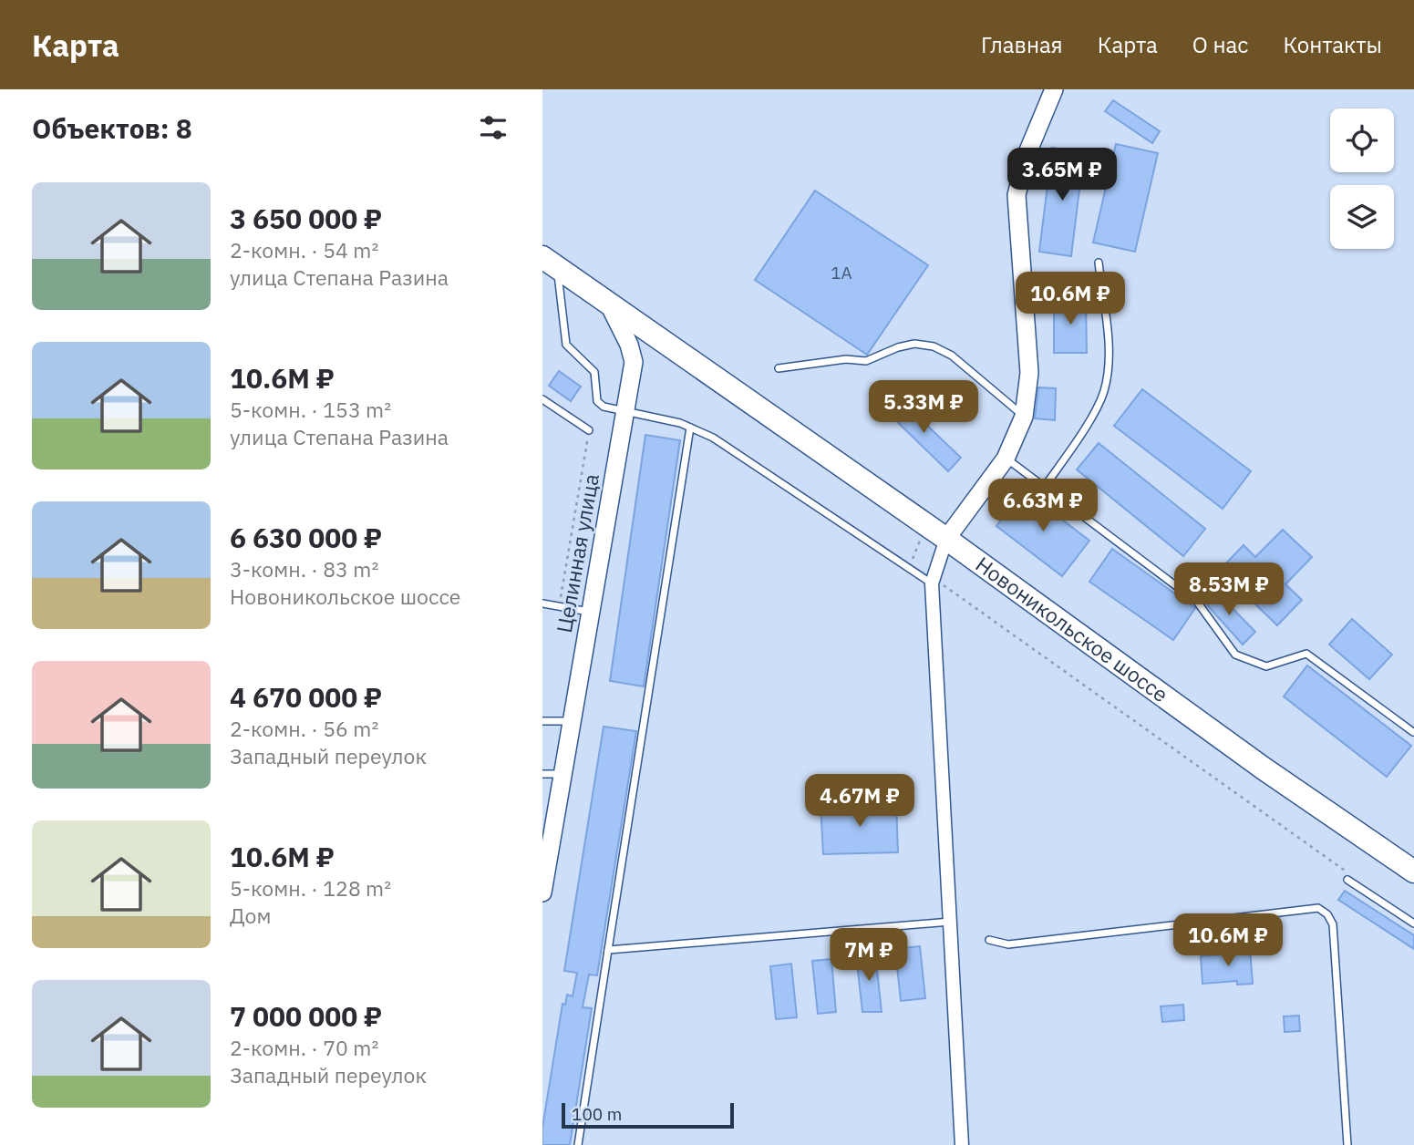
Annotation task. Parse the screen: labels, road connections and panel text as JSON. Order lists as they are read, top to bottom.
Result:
{
  "streets": {
    "highway": ["Новоникольское шоссе"],
    "main road": ["Целинная улица"]
  },
  "crossings": [
    ["Целинная улица", "Новоникольское шоссе"]
  ],
  "house_numbers": ["1А"],
  "scale_bar": "100 m",
  "page": {
    "header": "Карта",
    "nav": [
      "Главная",
      "Карта",
      "О нас",
      "Контакты"
    ],
    "heading": "Объектов: 8",
    "price": [
      "3.65M ₽",
      "10.6M ₽",
      "5.33M ₽",
      "6.63M ₽",
      "8.53M ₽",
      "4.67M ₽",
      "10.6M ₽",
      "7M ₽"
    ],
    "list": [
      {
        "name": "3 650 000 ₽",
        "note": "2-комн. · 54 m² · улица Степана Разина"
      },
      {
        "name": "10.6M ₽",
        "note": "5-комн. · 153 m² · улица Степана Разина"
      },
      {
        "name": "6 630 000 ₽",
        "note": "3-комн. · 83 m² · Новоникольское шоссе"
      },
      {
        "name": "4 670 000 ₽",
        "note": "2-комн. · 56 m² · Западный переулок"
      },
      {
        "name": "10.6M ₽",
        "note": "5-комн. · 128 m² · Дом"
      },
      {
        "name": "7 000 000 ₽",
        "note": "2-комн. · 70 m² · Западный переулок"
      }
    ],
    "scale": "100 m"
  }
}
